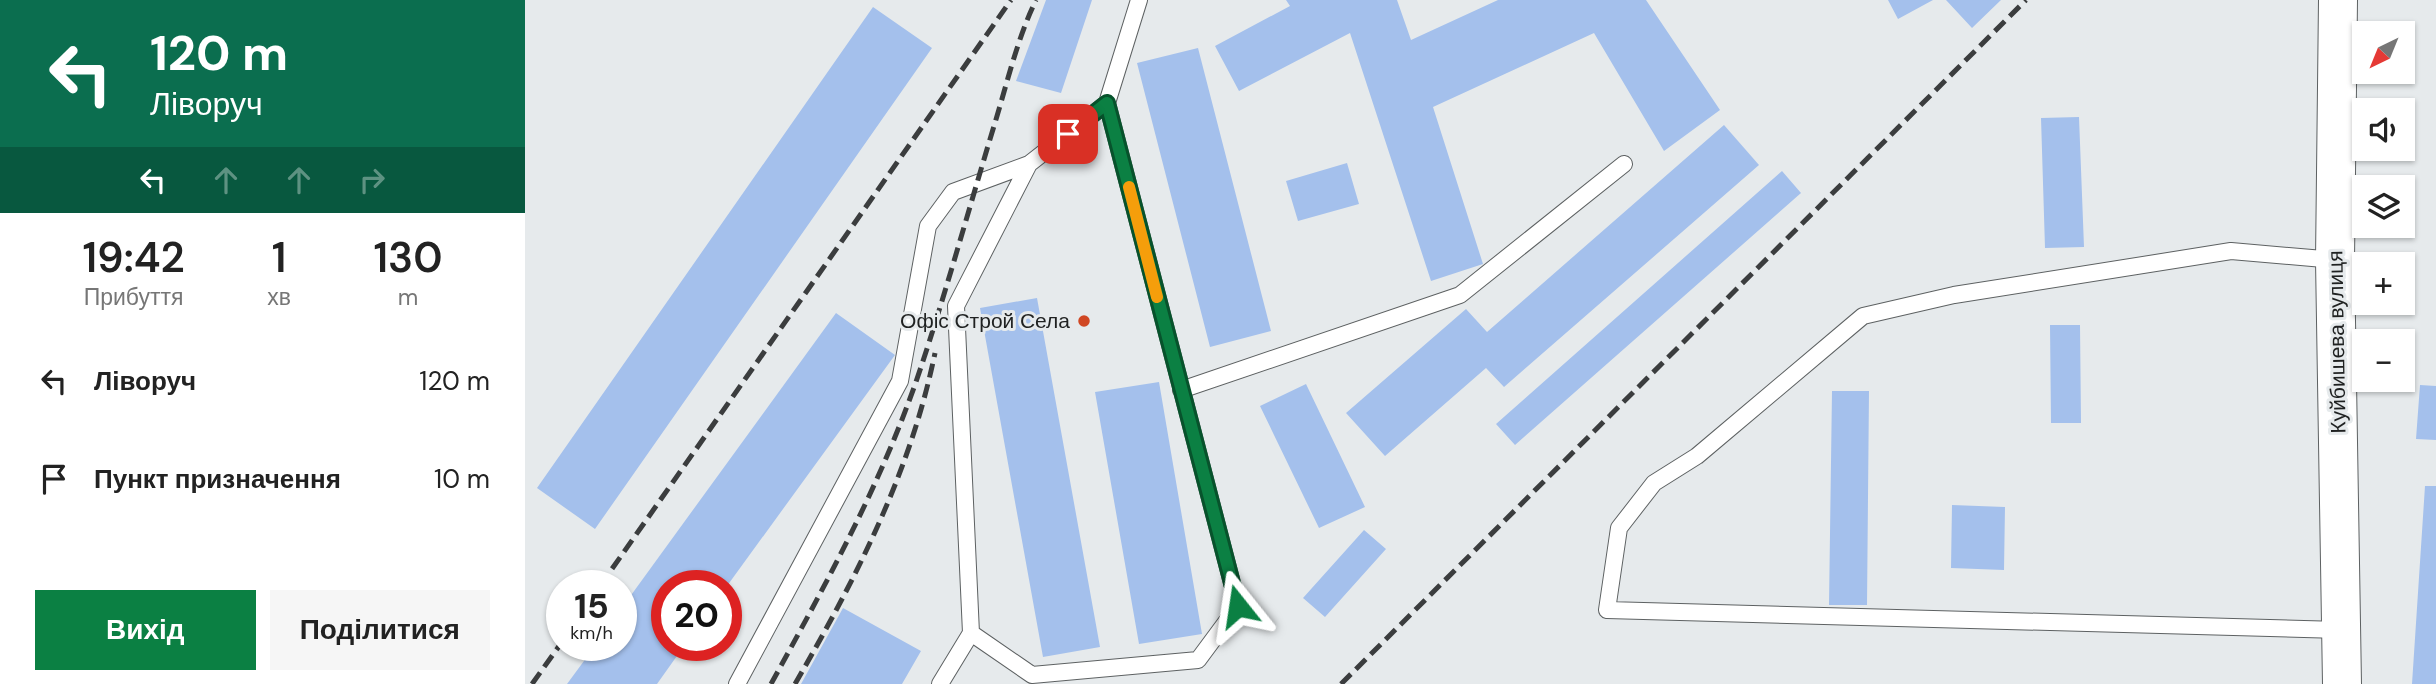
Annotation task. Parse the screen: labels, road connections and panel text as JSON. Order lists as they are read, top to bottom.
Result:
{
  "streets": {
    "main road": ["Куйбишева вулиця"]
  },
  "places": ["Офіс Строй Села"],
  "north": "bottom left",
  "page": {
    "turn": ["120 m", "Ліворуч"],
    "map_buttons": ["+", "−"],
    "eta": [
      "19:42",
      "Прибуття",
      "1",
      "хв",
      "130",
      "m"
    ],
    "list": [
      {
        "name": "Ліворуч",
        "value": "120 m"
      },
      {
        "name": "Пункт призначення",
        "value": "10 m"
      }
    ],
    "speed": "15 km/h",
    "limit": "20",
    "buttons": ["Вихід", "Поділитися"]
  }
}
